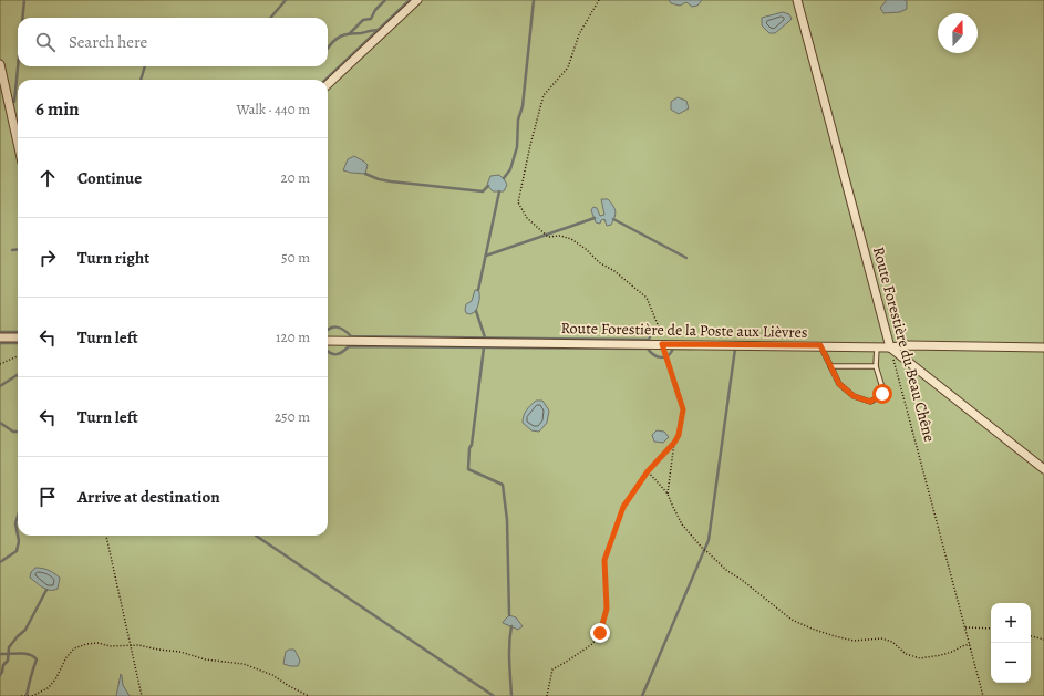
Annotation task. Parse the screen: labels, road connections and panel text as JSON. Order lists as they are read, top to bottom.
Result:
{
  "streets": {
    "street": ["Route Forestière de la Poste aux Lièvres", "Route Forestière du Beau Chêne"]
  },
  "crossings": [
    ["Route Forestière de la Poste aux Lièvres", "Route Forestière du Beau Chêne"]
  ],
  "north": "top",
  "page": {
    "search": "Search here",
    "heading": ["6 min", "Walk · 440 m"],
    "list": [
      ["Continue", "20 m"],
      ["Turn right", "50 m"],
      ["Turn left", "120 m"],
      ["Turn left", "250 m"],
      "Arrive at destination"
    ],
    "map_buttons": ["+", "−"]
  }
}
